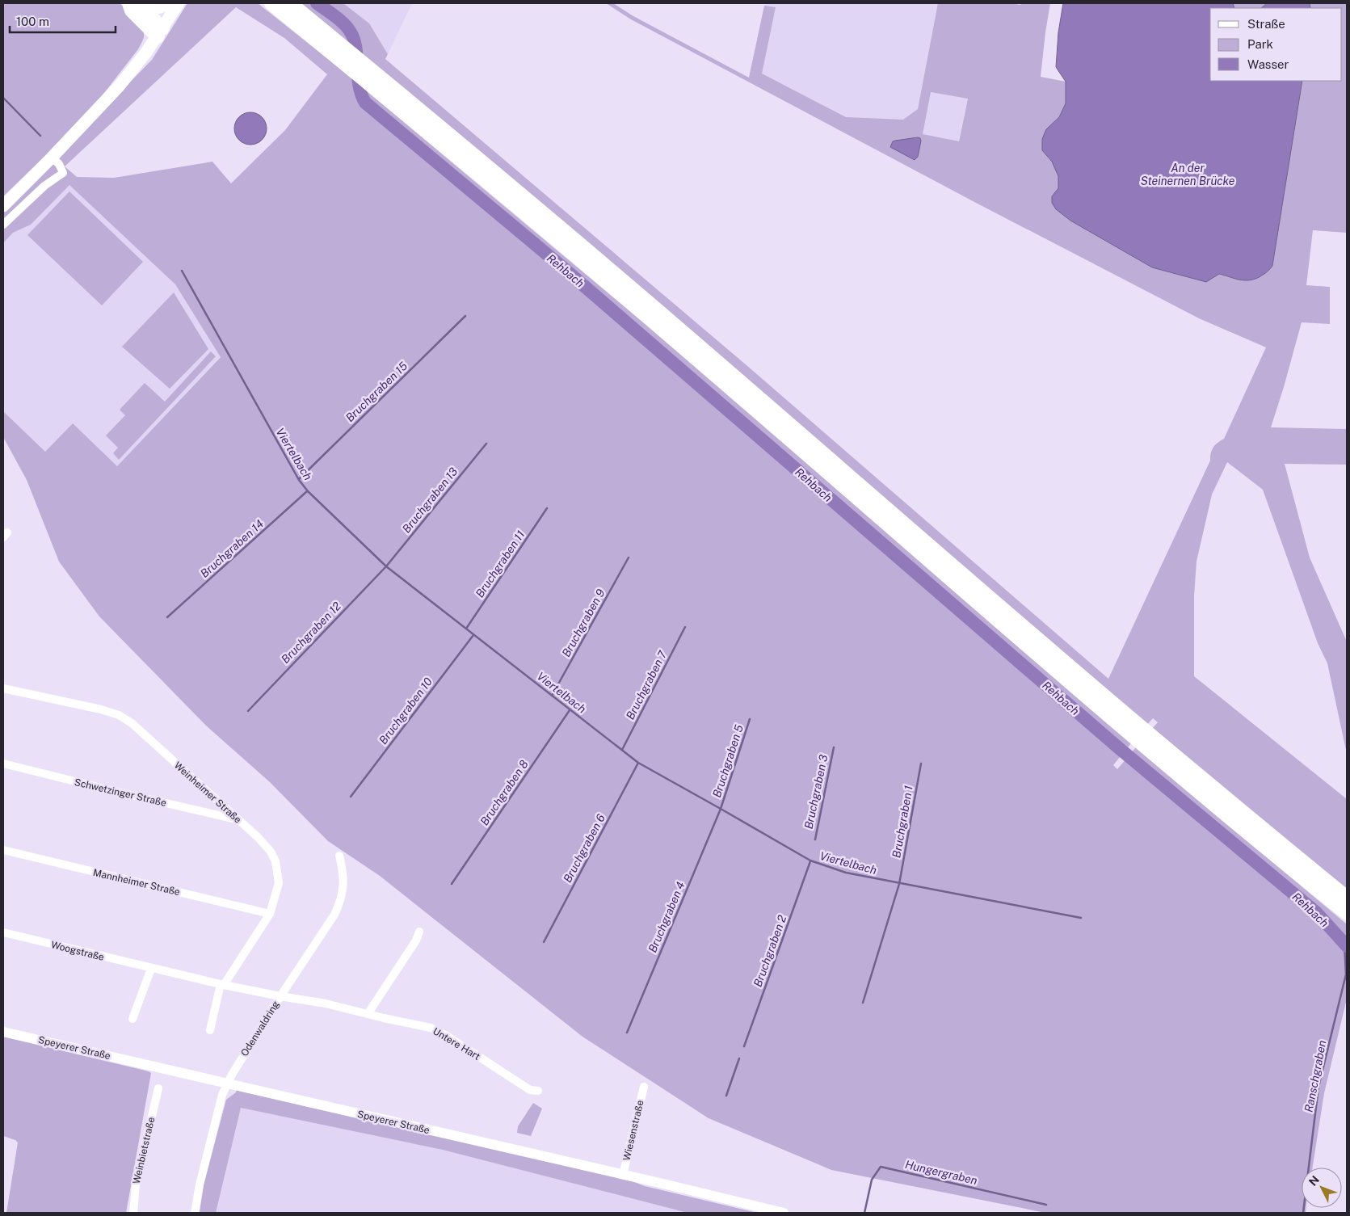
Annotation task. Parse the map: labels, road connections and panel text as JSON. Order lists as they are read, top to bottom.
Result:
{
  "streets": {
    "street": [
      "Schwetzinger Straße",
      "Weinheimer Straße",
      "Mannheimer Straße",
      "Woogstraße",
      "Odenwaldring",
      "Untere Hart",
      "Speyerer Straße",
      "Wiesenstraße",
      "Weinbietstraße"
    ]
  },
  "crossings": [
    ["Schwetzinger Straße", "Weinheimer Straße"],
    ["Weinheimer Straße", "Mannheimer Straße"],
    ["Weinheimer Straße", "Woogstraße"],
    ["Woogstraße", "Odenwaldring"],
    ["Woogstraße", "Untere Hart"],
    ["Odenwaldring", "Untere Hart"],
    ["Odenwaldring", "Speyerer Straße"],
    ["Speyerer Straße", "Wiesenstraße"]
  ],
  "water": [
    "An der Steinernen Brücke",
    "Rehbach",
    "Bruchgraben 15",
    "Viertelbach",
    "Bruchgraben 13",
    "Bruchgraben 14",
    "Bruchgraben 11",
    "Bruchgraben 9",
    "Bruchgraben 12",
    "Bruchgraben 7",
    "Bruchgraben 10",
    "Bruchgraben 5",
    "Bruchgraben 3",
    "Bruchgraben 8",
    "Bruchgraben 1",
    "Bruchgraben 6",
    "Bruchgraben 4",
    "Bruchgraben 2",
    "Ranschgraben",
    "Hungergraben"
  ],
  "legend": ["Straße", "Park", "Wasser"],
  "scale_bar": "100 m",
  "north": "top left"
}
